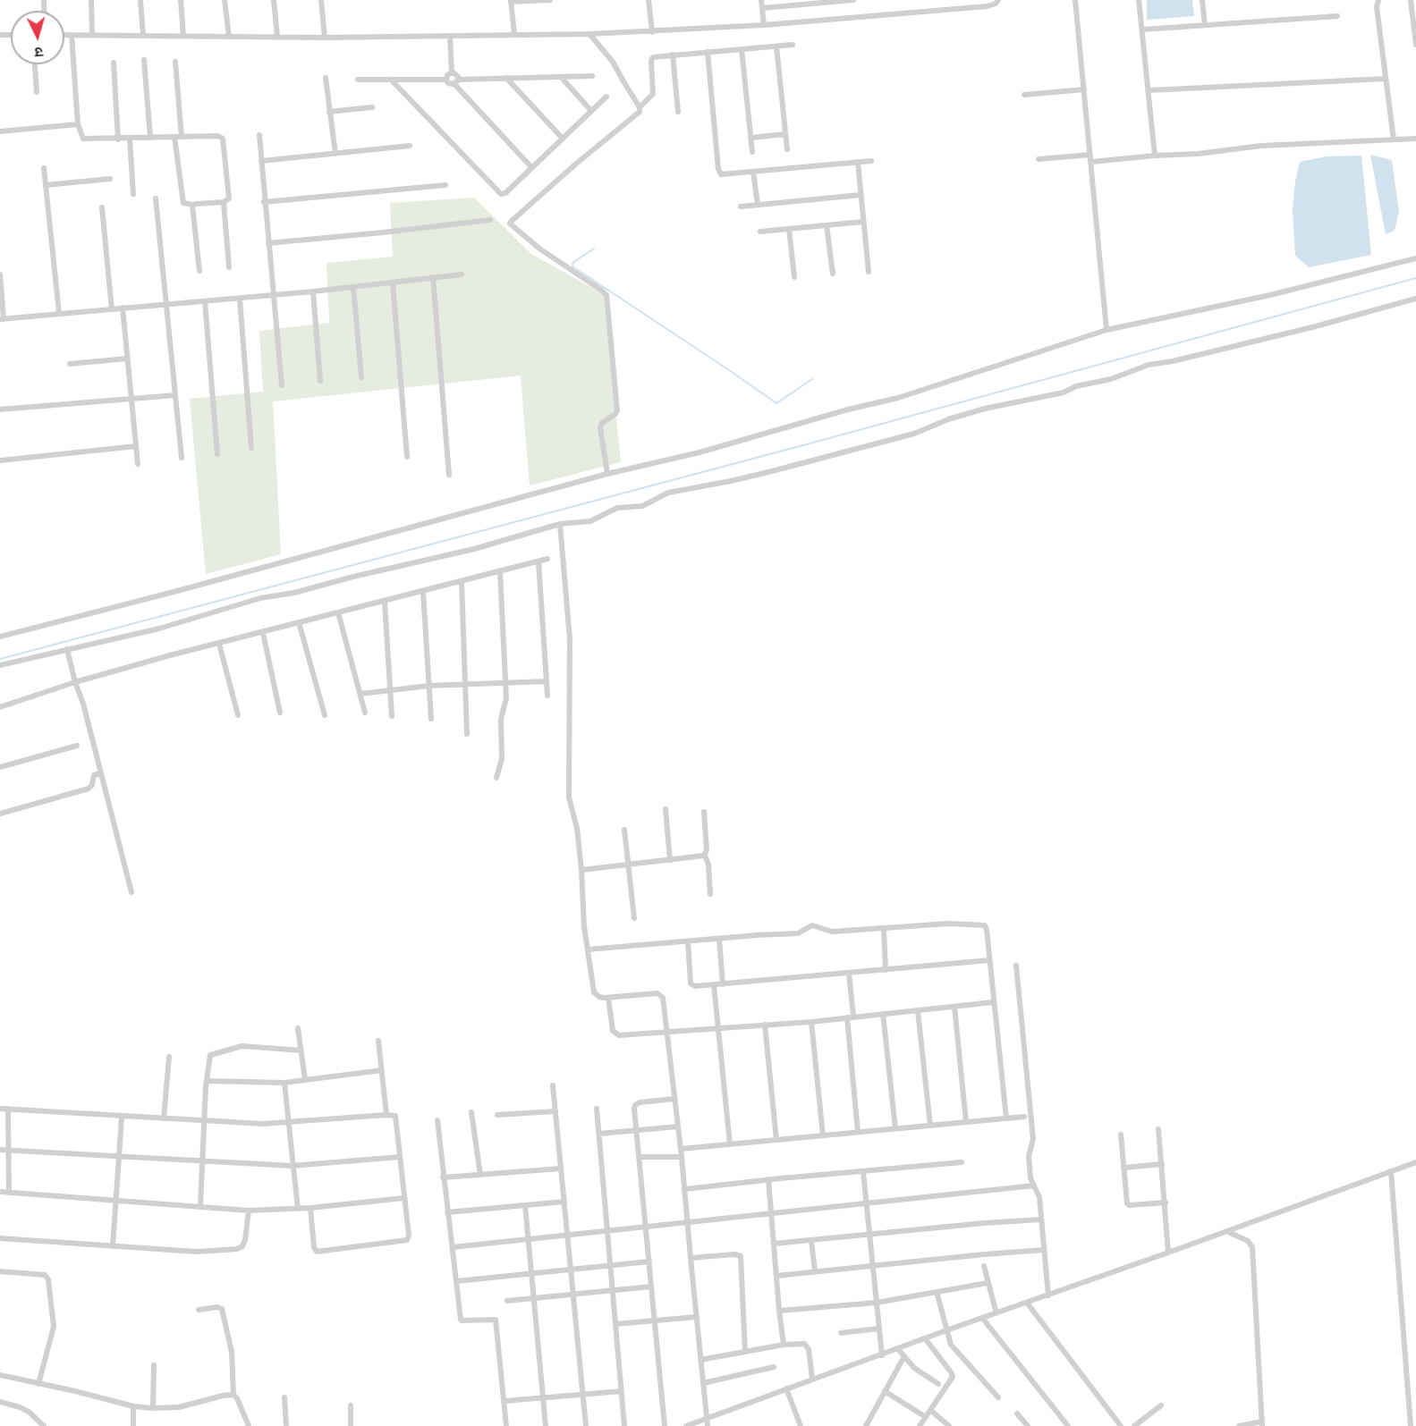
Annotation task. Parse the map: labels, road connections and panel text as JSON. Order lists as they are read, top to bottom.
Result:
{
  "north": "bottom"
}
